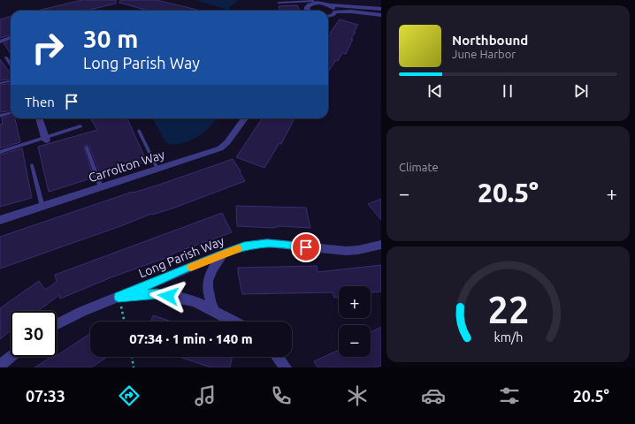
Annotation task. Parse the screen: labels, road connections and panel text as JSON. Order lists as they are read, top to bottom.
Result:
{
  "streets": {
    "street": ["Carrolton Way", "Long Parish Way"]
  },
  "page": {
    "turn": ["30 m", "Long Parish Way"],
    "song": ["Northbound", "June Harbor"],
    "then": "Then",
    "tile": "Climate",
    "heat": ["−", "20.5°", "+"],
    "map_buttons": ["+", "−"],
    "limit": "30",
    "trip": "07:34 · 1 min · 140 m",
    "tabs": ["07:33", "20.5°"],
    "gauge": ["22", "km/h"]
  }
}
